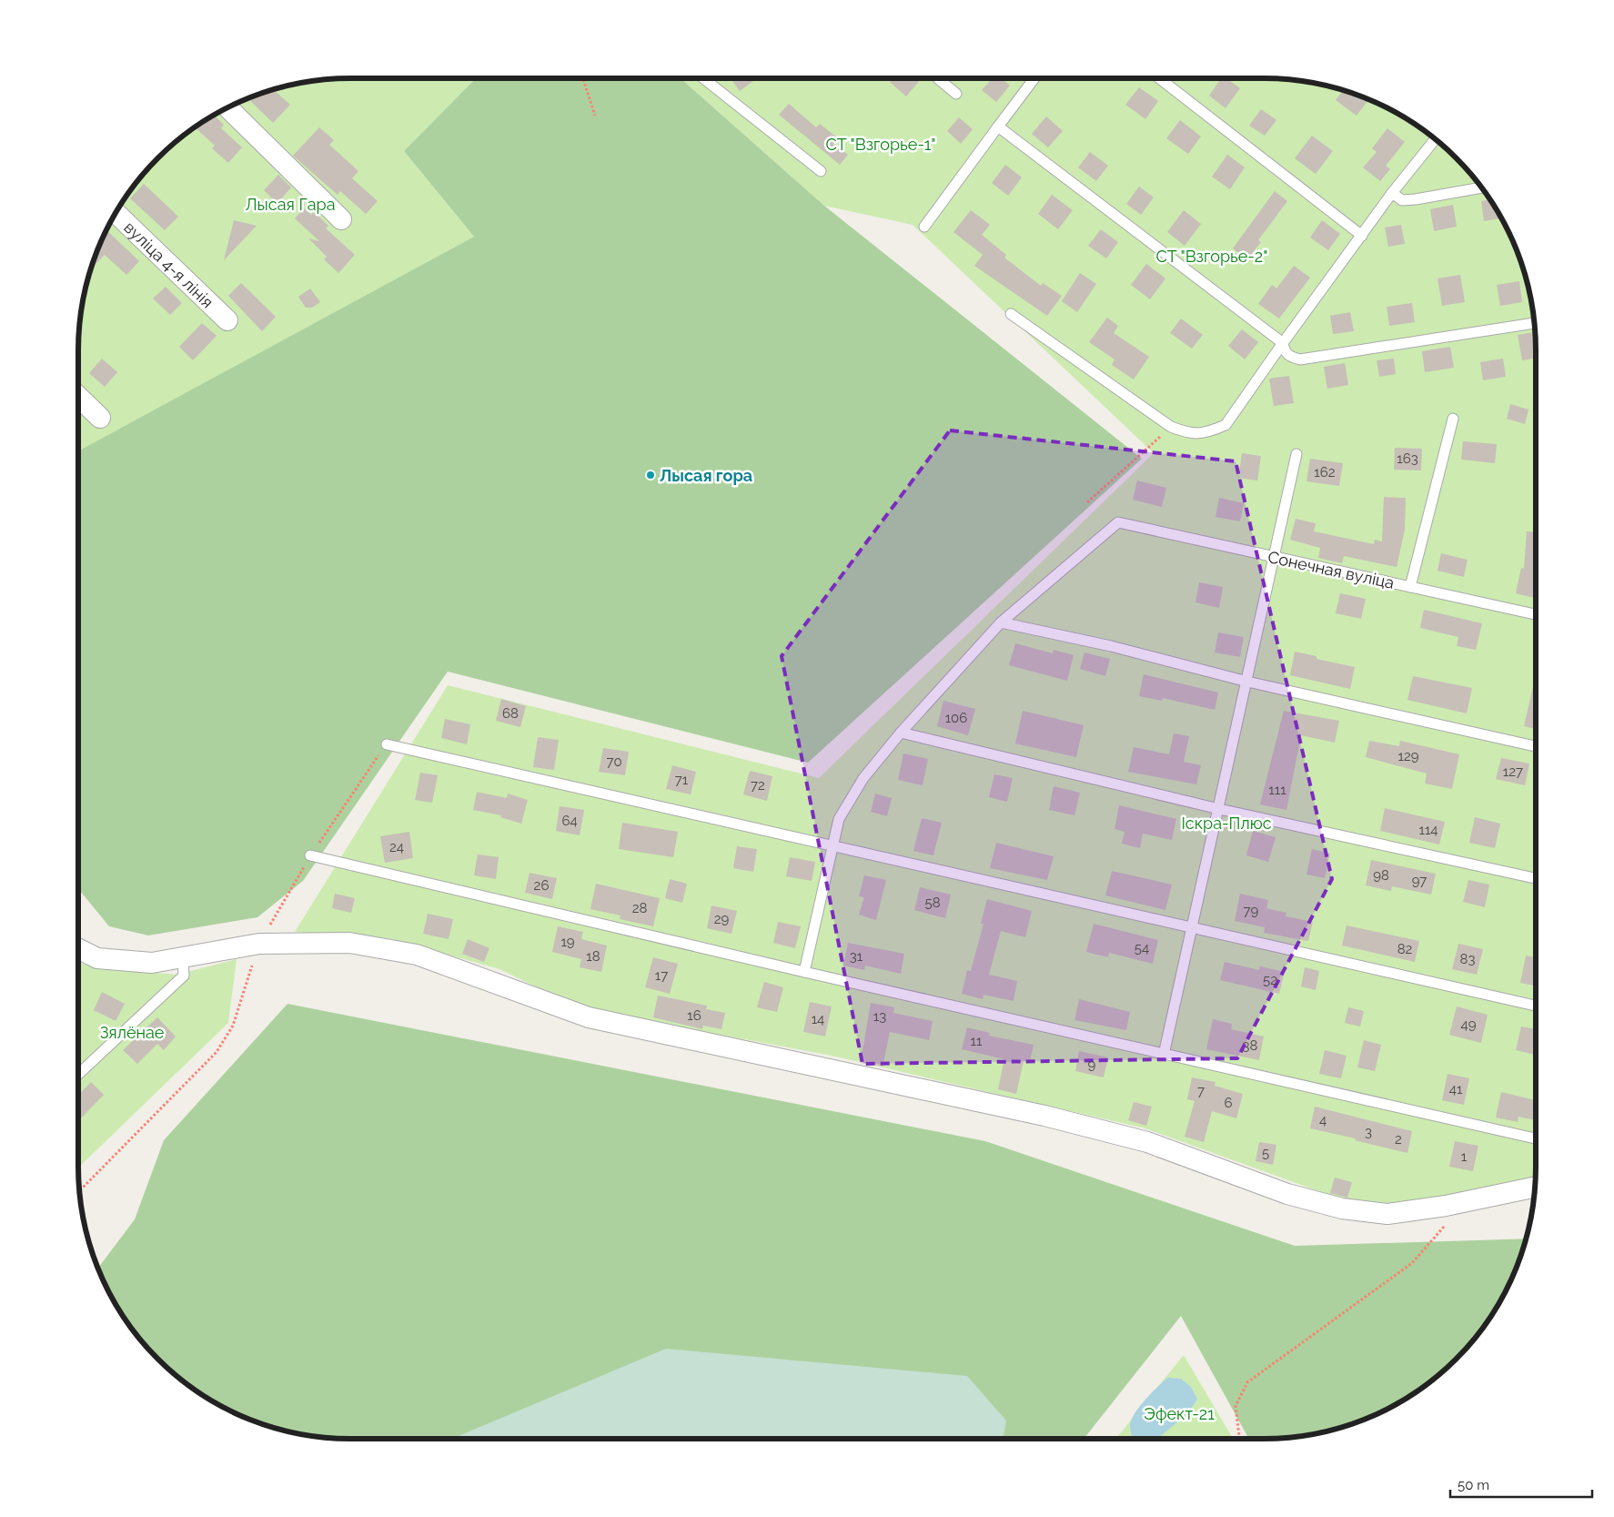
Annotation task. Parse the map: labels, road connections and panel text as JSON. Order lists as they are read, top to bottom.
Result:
{
  "streets": {
    "street": ["вуліца 4-я лінія"],
    "lane": ["Сонечная вуліца"]
  },
  "parks": [
    "СТ \"Взгорье-1\"",
    "Лысая Гара",
    "СТ \"Взгорье-2\"",
    "Іскра-Плюс",
    "Зялёнае",
    "Эфект-21"
  ],
  "places": ["Лысая гора"],
  "house_numbers": [
    "163",
    "162",
    "68",
    "106",
    "129",
    "70",
    "127",
    "71",
    "72",
    "111",
    "64",
    "114",
    "24",
    "98",
    "97",
    "26",
    "58",
    "28",
    "79",
    "29",
    "19",
    "54",
    "82",
    "18",
    "31",
    "83",
    "17",
    "52",
    "16",
    "13",
    "14",
    "49",
    "11",
    "38",
    "9",
    "41",
    "7",
    "6",
    "4",
    "3",
    "2",
    "5",
    "1"
  ],
  "scale_bar": "50 m"
}
